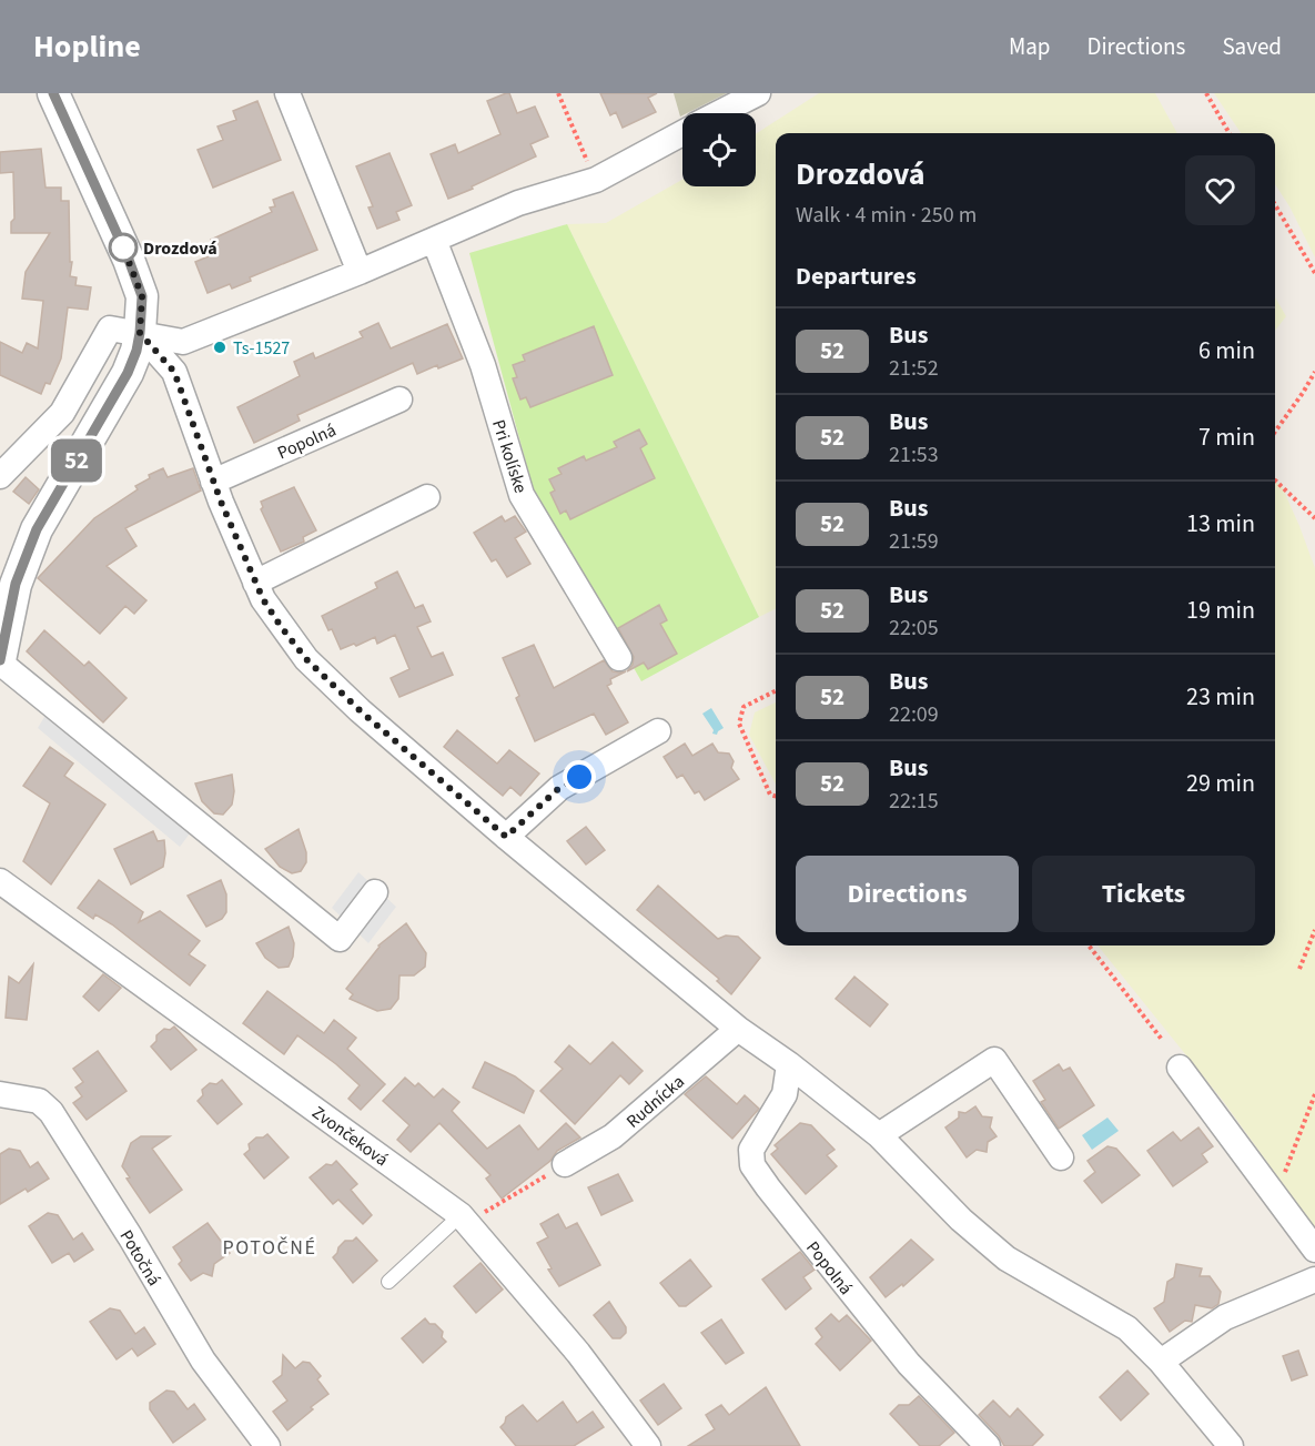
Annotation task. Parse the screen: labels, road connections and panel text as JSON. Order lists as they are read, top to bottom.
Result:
{
  "streets": {
    "street": [
      "Popolná",
      "Pri kolíske",
      "Rudnícka",
      "Zvončeková",
      "Potočná"
    ]
  },
  "districts": ["POTOČNÉ"],
  "places": ["Drozdová", "Ts-1527"],
  "lines": ["bus line 52"],
  "page": {
    "header": "Hopline",
    "nav": ["Map", "Directions", "Saved"],
    "on_map": "52",
    "heading": [
      ["Drozdová", "Walk · 4 min · 250 m"],
      "Departures"
    ],
    "list": [
      {
        "mark": "52",
        "name": "Bus",
        "note": "21:52",
        "value": "6 min"
      },
      {
        "mark": "52",
        "name": "Bus",
        "note": "21:53",
        "value": "7 min"
      },
      {
        "mark": "52",
        "name": "Bus",
        "note": "21:59",
        "value": "13 min"
      },
      {
        "mark": "52",
        "name": "Bus",
        "note": "22:05",
        "value": "19 min"
      },
      {
        "mark": "52",
        "name": "Bus",
        "note": "22:09",
        "value": "23 min"
      },
      {
        "mark": "52",
        "name": "Bus",
        "note": "22:15",
        "value": "29 min"
      }
    ],
    "buttons": ["Directions", "Tickets"]
  }
}
